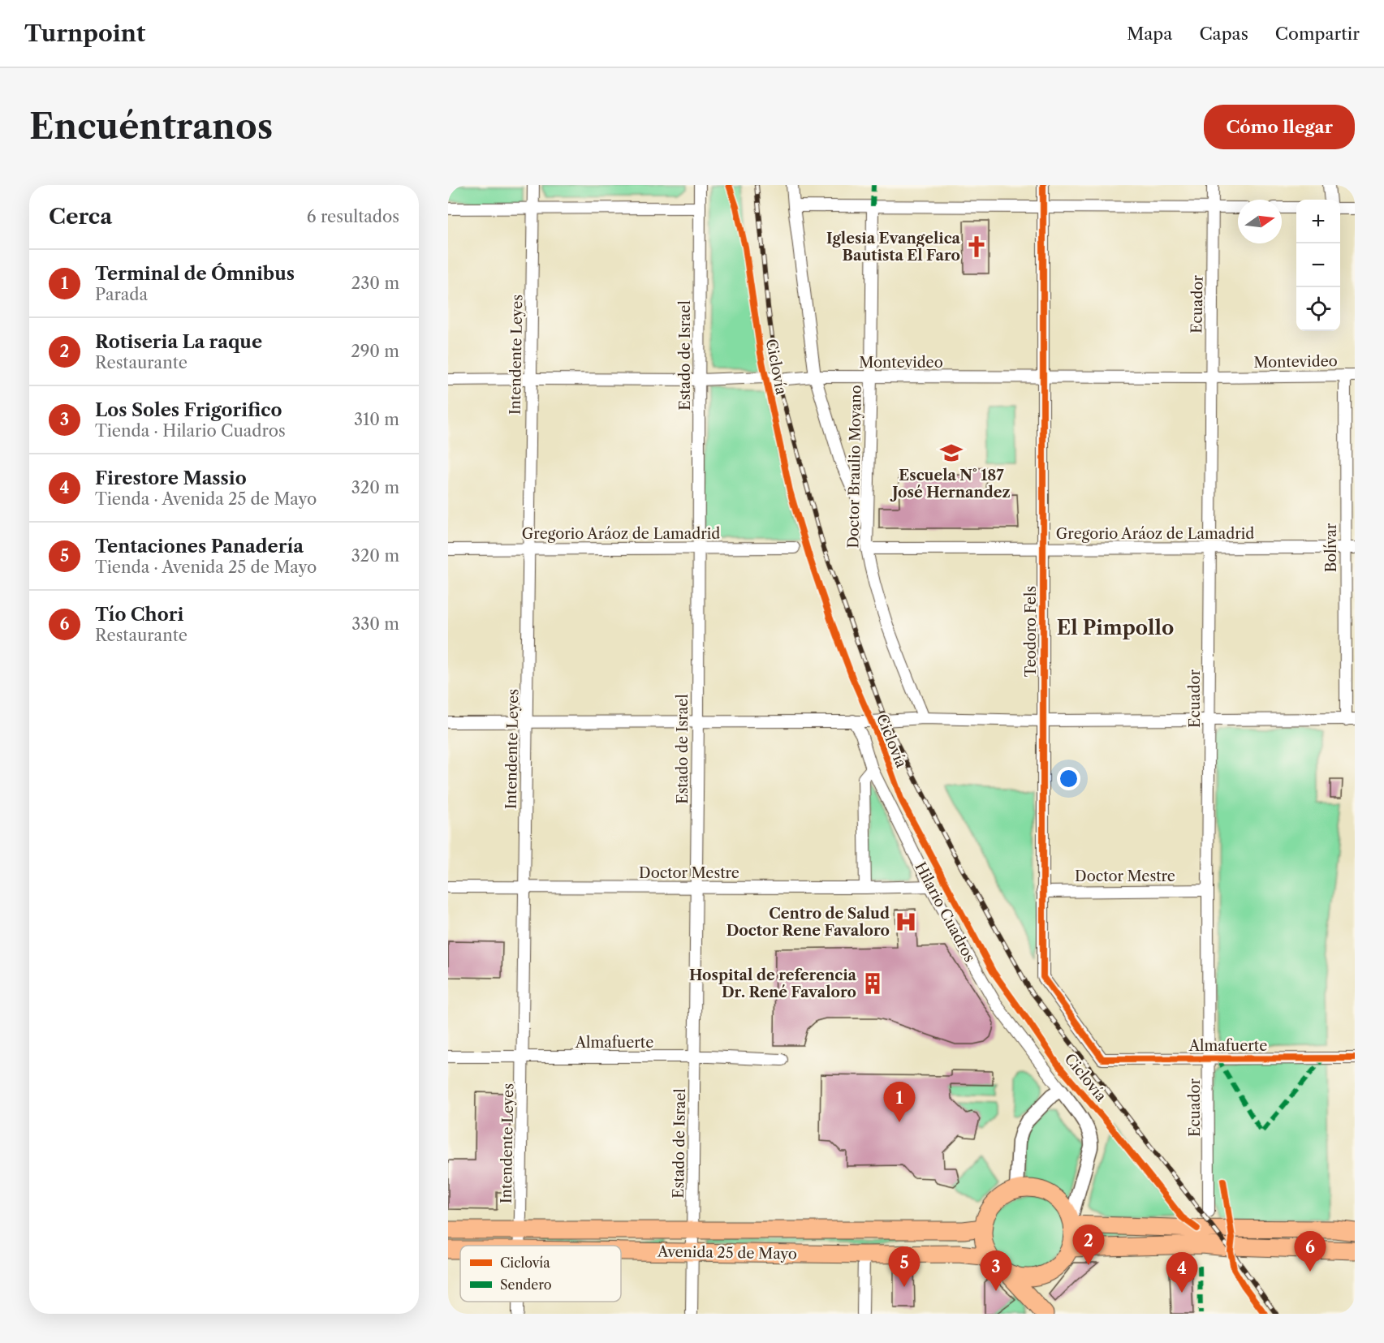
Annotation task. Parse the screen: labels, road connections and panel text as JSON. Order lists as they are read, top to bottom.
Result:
{
  "streets": {
    "main road": ["Avenida 25 de Mayo"],
    "street": [
      "Ecuador",
      "Intendente Leyes",
      "Estado de Israel",
      "Montevideo",
      "Doctor Braulio Moyano",
      "Gregorio Aráoz de Lamadrid",
      "Bolívar",
      "Teodoro Fels",
      "Doctor Mestre",
      "Hilario Cuadros",
      "Almafuerte"
    ],
    "cycle path": ["Ciclovía"]
  },
  "crossings": [
    ["Ecuador", "Montevideo"],
    ["Ecuador", "Gregorio Aráoz de Lamadrid"],
    ["Ecuador", "Doctor Mestre"],
    ["Ecuador", "Almafuerte"],
    ["Intendente Leyes", "Montevideo"],
    ["Intendente Leyes", "Gregorio Aráoz de Lamadrid"],
    ["Intendente Leyes", "Doctor Mestre"],
    ["Intendente Leyes", "Almafuerte"],
    ["Intendente Leyes", "Avenida 25 de Mayo"],
    ["Estado de Israel", "Montevideo"],
    ["Estado de Israel", "Gregorio Aráoz de Lamadrid"],
    ["Estado de Israel", "Doctor Mestre"],
    ["Estado de Israel", "Almafuerte"],
    ["Estado de Israel", "Avenida 25 de Mayo"],
    ["Montevideo", "Doctor Braulio Moyano"],
    ["Montevideo", "Bolívar"],
    ["Montevideo", "Teodoro Fels"],
    ["Doctor Braulio Moyano", "Gregorio Aráoz de Lamadrid"],
    ["Gregorio Aráoz de Lamadrid", "Bolívar"],
    ["Gregorio Aráoz de Lamadrid", "Teodoro Fels"],
    ["Teodoro Fels", "Doctor Mestre"],
    ["Teodoro Fels", "Almafuerte"],
    ["Doctor Mestre", "Hilario Cuadros"],
    ["Hilario Cuadros", "Avenida 25 de Mayo"]
  ],
  "districts": ["El Pimpollo"],
  "places": {
    "church": ["Iglesia Evangelica Bautista El Faro"],
    "school or university": ["Escuela N° 187 José Hernandez"],
    "hospital": ["Centro de Salud Doctor Rene Favaloro"],
    "building": ["Hospital de referencia Dr. René Favaloro"]
  },
  "legend": ["Ciclovía", "Sendero"],
  "north": "right",
  "page": {
    "header": "Turnpoint",
    "nav": ["Mapa", "Capas", "Compartir"],
    "buttons": "Cómo llegar",
    "title": "Encuéntranos",
    "heading": ["Cerca", "6 resultados"],
    "map_buttons": ["+", "−"],
    "list": [
      {
        "mark": "1",
        "name": "Terminal de Ómnibus",
        "note": "Parada",
        "value": "230 m"
      },
      {
        "mark": "2",
        "name": "Rotiseria La raque",
        "note": "Restaurante",
        "value": "290 m"
      },
      {
        "mark": "3",
        "name": "Los Soles Frigorifico",
        "note": "Tienda · Hilario Cuadros",
        "value": "310 m"
      },
      {
        "mark": "4",
        "name": "Firestore Massio",
        "note": "Tienda · Avenida 25 de Mayo",
        "value": "320 m"
      },
      {
        "mark": "5",
        "name": "Tentaciones Panadería",
        "note": "Tienda · Avenida 25 de Mayo",
        "value": "320 m"
      },
      {
        "mark": "6",
        "name": "Tío Chori",
        "note": "Restaurante",
        "value": "330 m"
      }
    ],
    "pins": [
      "1",
      "2",
      "6",
      "5",
      "3",
      "4"
    ]
  }
}
